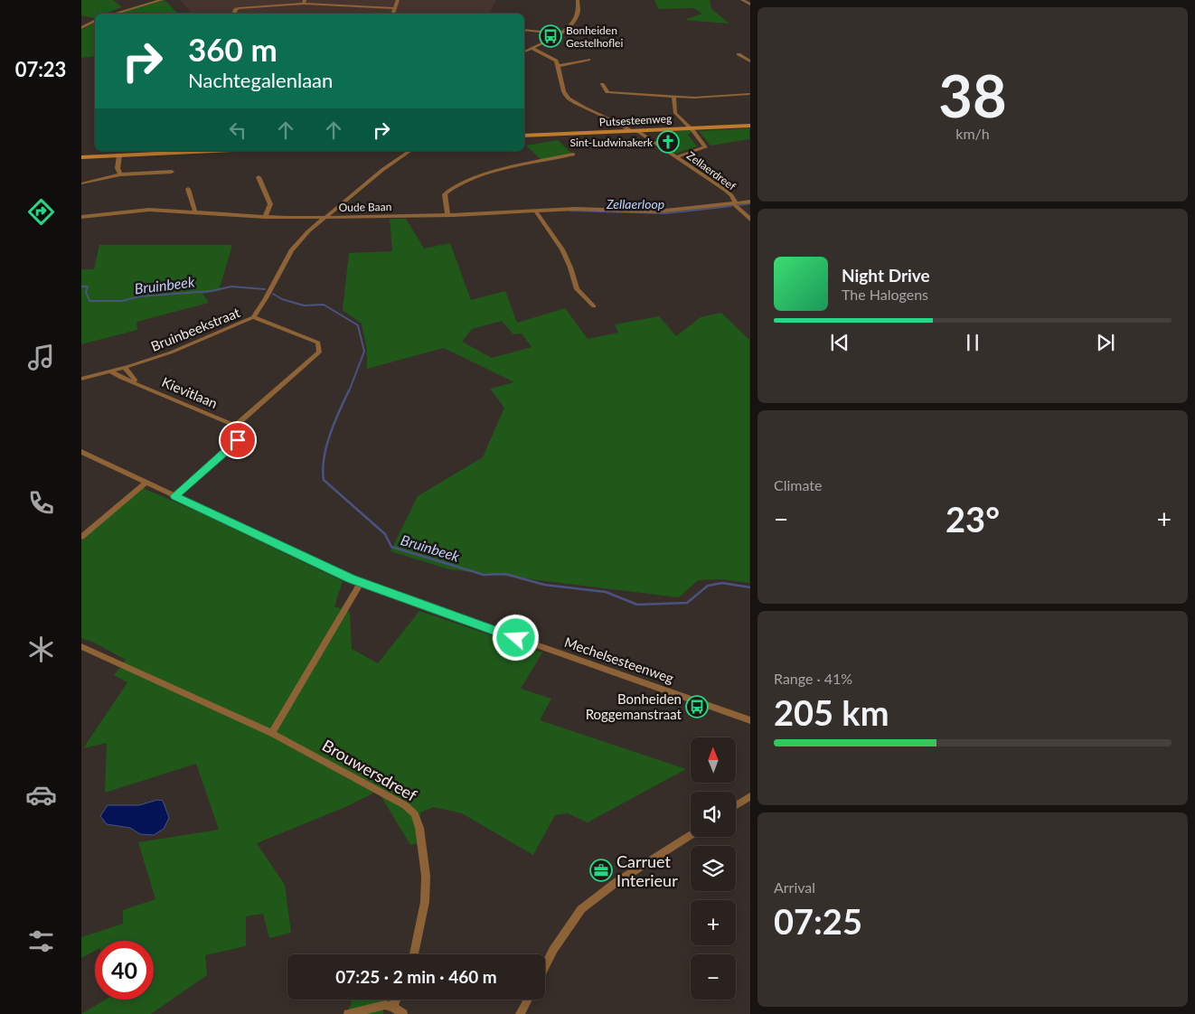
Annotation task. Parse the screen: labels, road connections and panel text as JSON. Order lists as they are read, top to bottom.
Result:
{
  "streets": {
    "main road": ["Putsesteenweg"],
    "street": [
      "Zellaerdreef",
      "Oude Baan",
      "Bruinbeekstraat",
      "Kievitlaan",
      "Mechelsesteenweg",
      "Brouwersdreef"
    ]
  },
  "crossings": [
    ["Putsesteenweg", "Zellaerdreef"],
    ["Zellaerdreef", "Oude Baan"],
    ["Oude Baan", "Bruinbeekstraat"],
    ["Bruinbeekstraat", "Kievitlaan"]
  ],
  "water": ["Zellaerloop", "Bruinbeek"],
  "places": {
    "bus stop": ["Bonheiden Gestelhoflei", "Bonheiden Roggemanstraat"],
    "church": ["Sint-Ludwinakerk"],
    "office": ["Carruet Interieur"]
  },
  "north": "top",
  "page": {
    "tabs": "07:23",
    "tile": [
      ["38", "km/h"],
      "Climate",
      ["Range · 41%", "205 km"],
      ["Arrival", "07:25"]
    ],
    "turn": ["360 m", "Nachtegalenlaan"],
    "song": ["Night Drive", "The Halogens"],
    "heat": ["−", "23°", "+"],
    "map_buttons": ["+", "−"],
    "limit": "40",
    "trip": "07:25 · 2 min · 460 m"
  }
}
